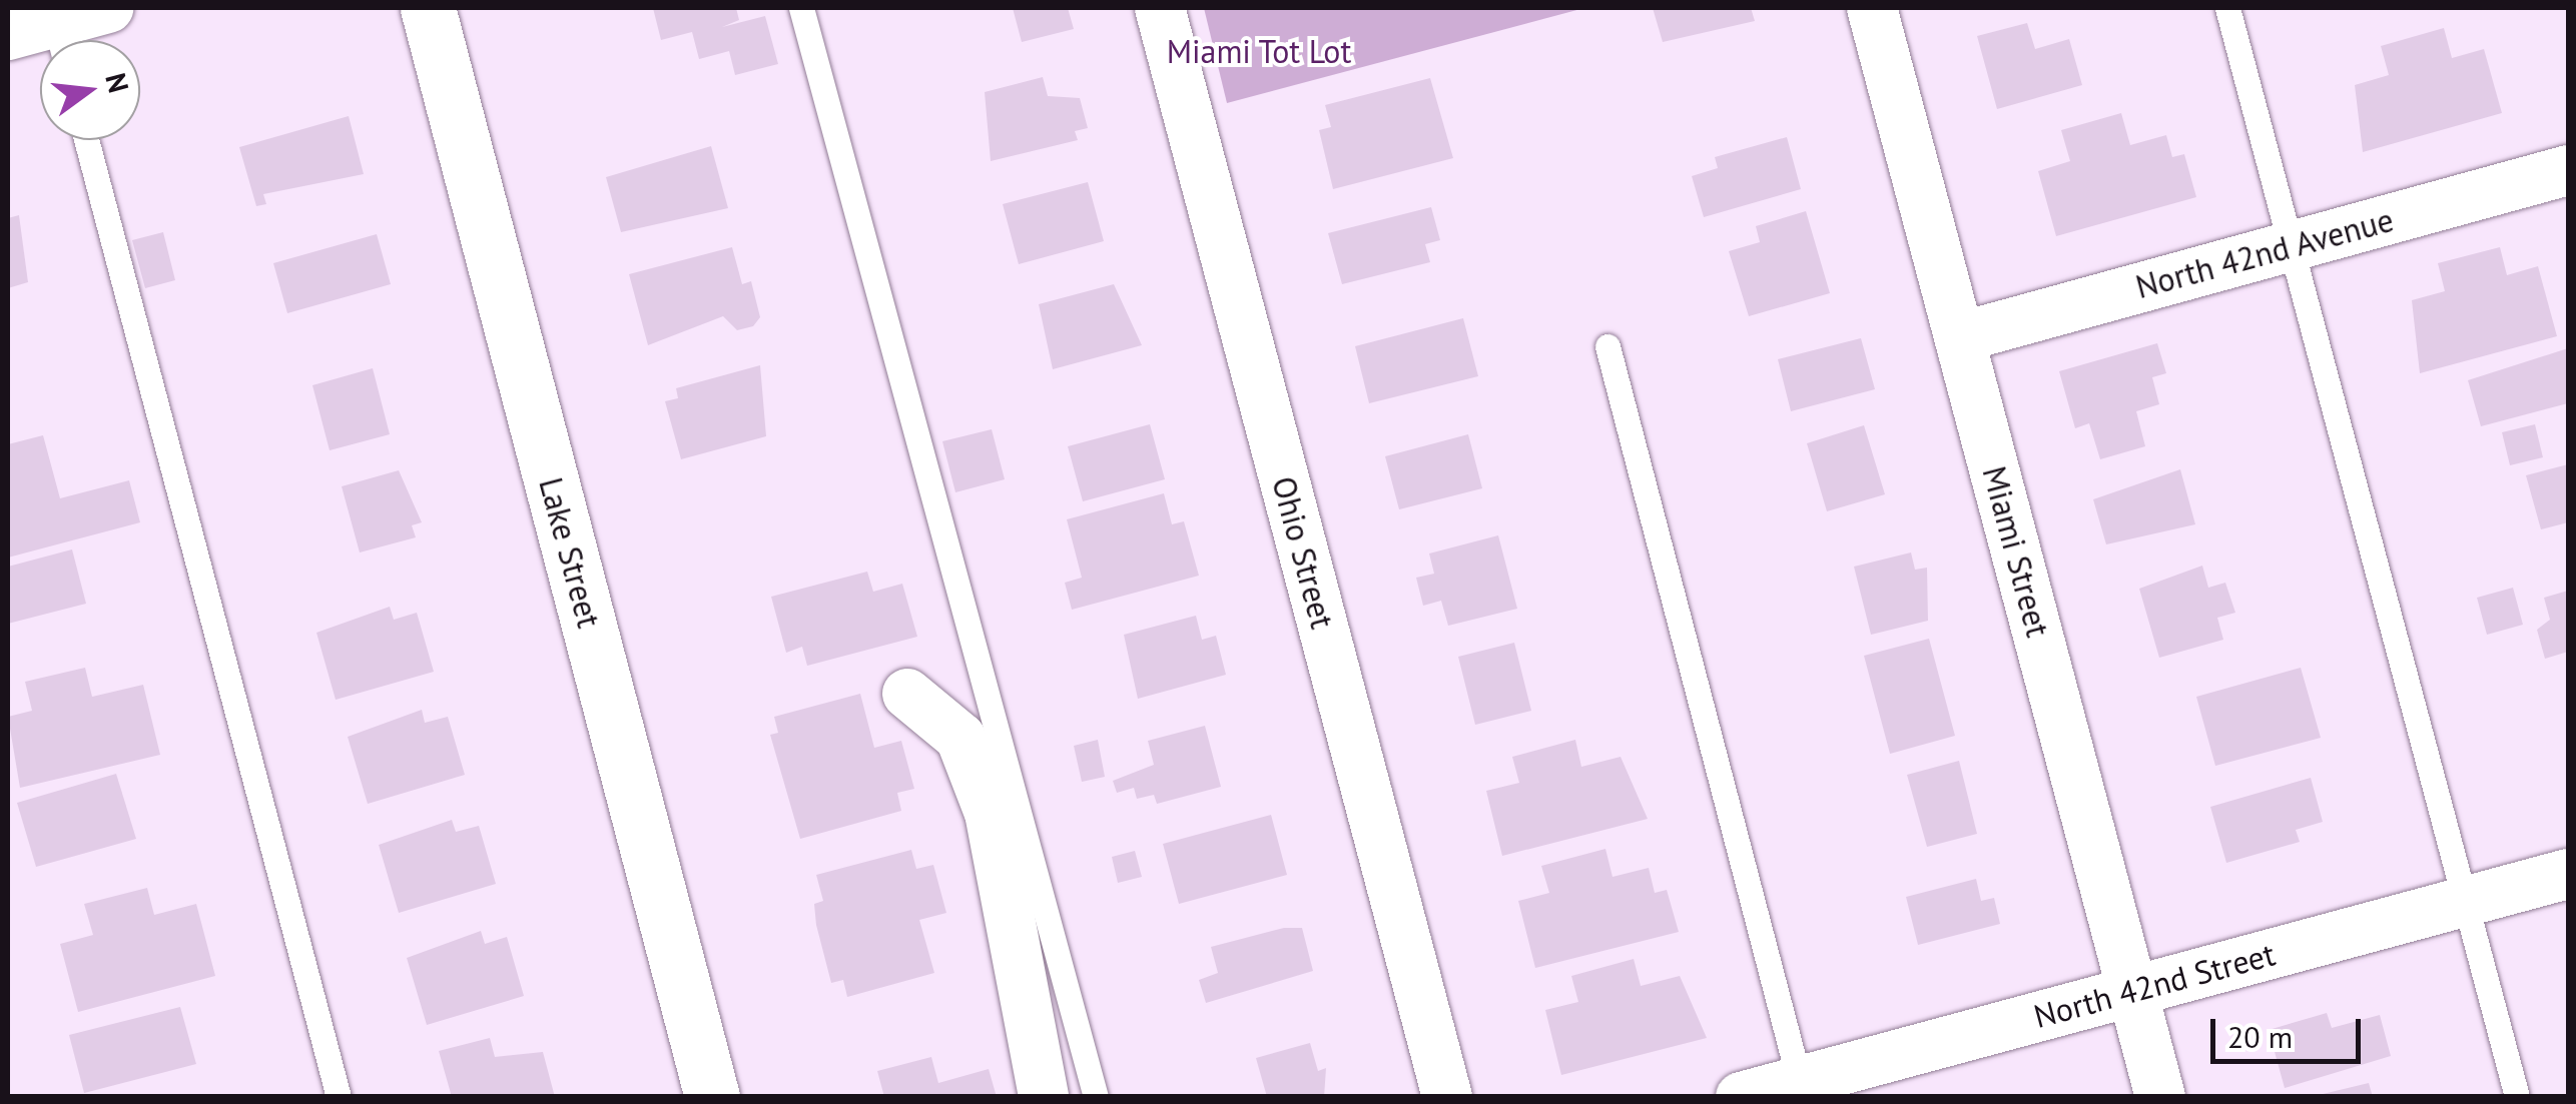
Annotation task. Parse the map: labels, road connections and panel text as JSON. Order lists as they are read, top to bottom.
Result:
{
  "streets": {
    "main road": ["Lake Street"],
    "street": [
      "North 42nd Avenue",
      "Miami Street",
      "Ohio Street",
      "North 42nd Street"
    ]
  },
  "crossings": [
    ["North 42nd Avenue", "Miami Street"],
    ["Miami Street", "North 42nd Street"]
  ],
  "parks": ["Miami Tot Lot"],
  "scale_bar": "20 m",
  "north": "right"
}
